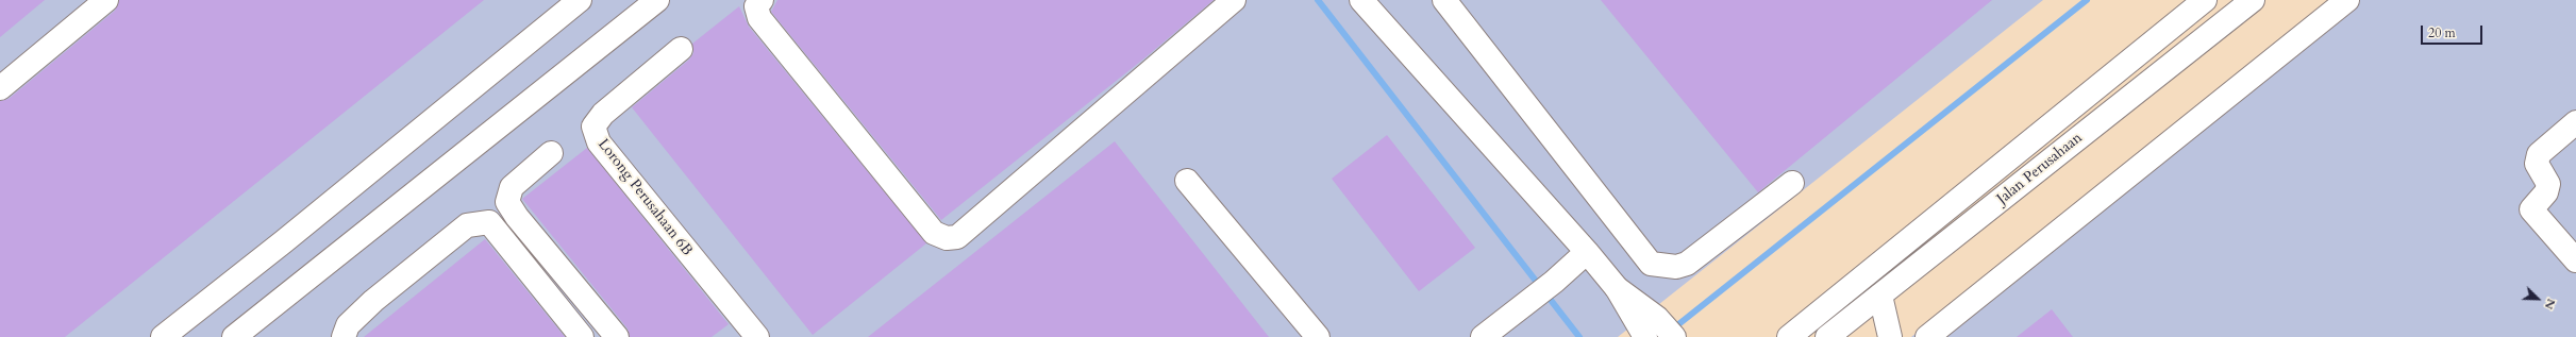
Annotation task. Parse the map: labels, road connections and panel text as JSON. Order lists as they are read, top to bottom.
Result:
{
  "streets": {
    "street": ["Jalan Perusahaan", "Lorong Perusahaan 6B"]
  },
  "scale_bar": "20 m",
  "north": "bottom right"
}
